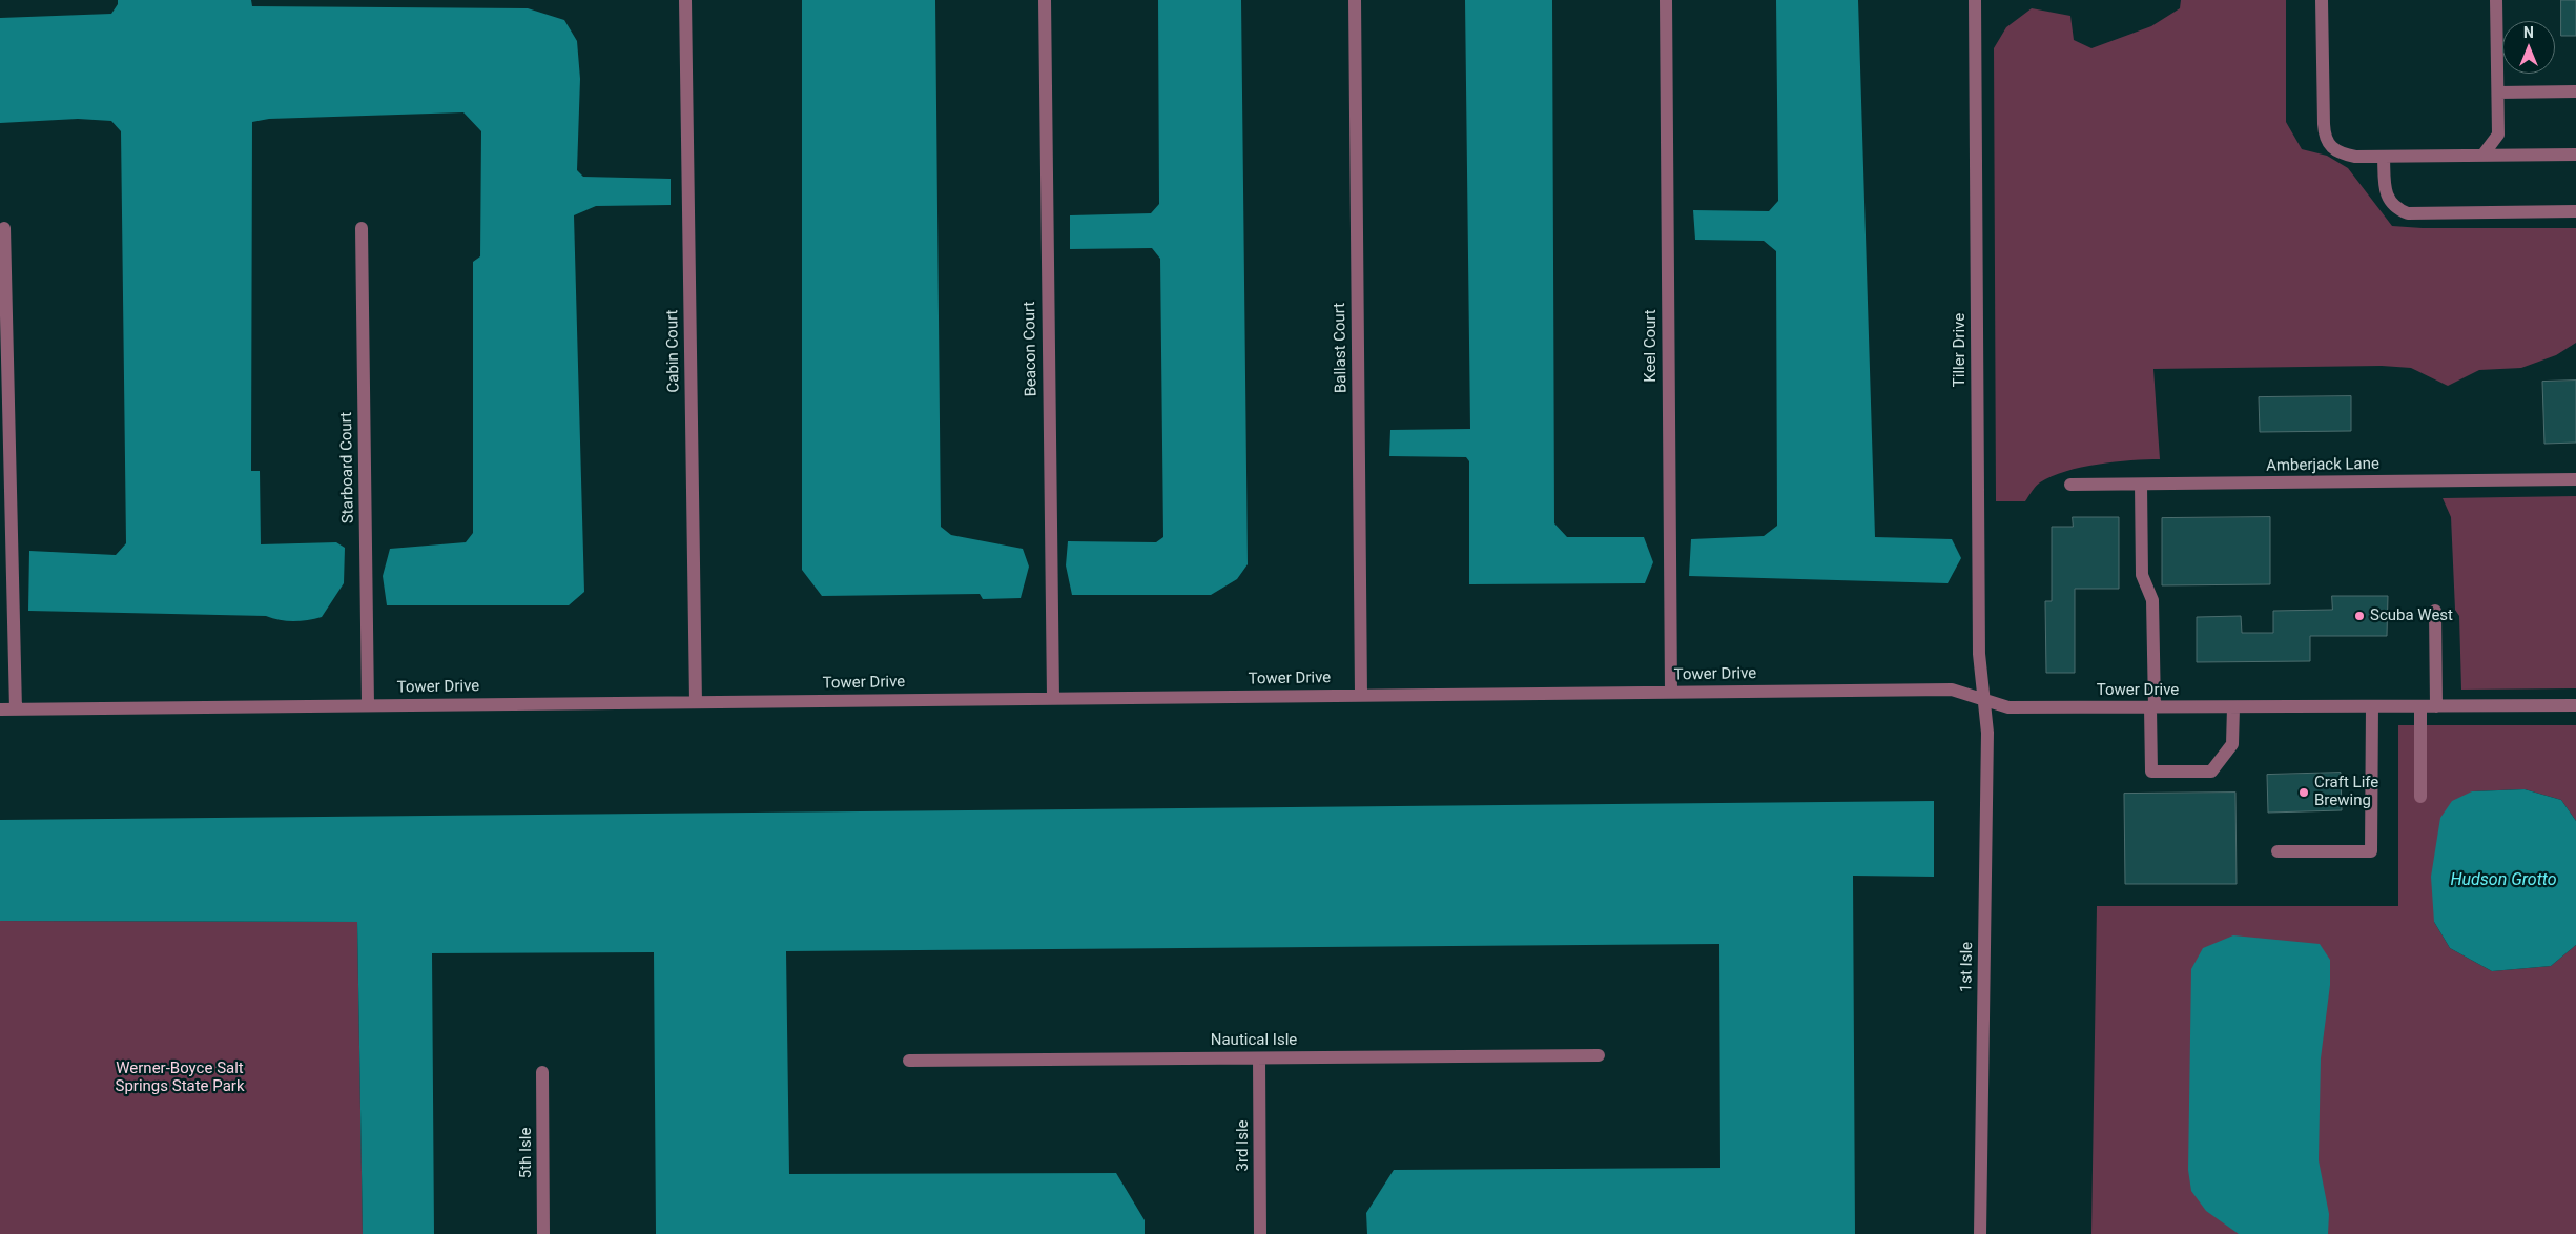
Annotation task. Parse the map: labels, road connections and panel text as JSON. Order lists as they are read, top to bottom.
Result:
{
  "streets": {
    "street": [
      "Keel Court",
      "Ballast Court",
      "Beacon Court",
      "Tiller Drive",
      "Cabin Court",
      "Amberjack Lane",
      "Starboard Court",
      "Tower Drive",
      "1st Isle",
      "Nautical Isle",
      "3rd Isle",
      "5th Isle"
    ]
  },
  "crossings": [
    ["Keel Court", "Tower Drive"],
    ["Ballast Court", "Tower Drive"],
    ["Beacon Court", "Tower Drive"],
    ["Tiller Drive", "Tower Drive"],
    ["Tiller Drive", "1st Isle"],
    ["Cabin Court", "Tower Drive"],
    ["Starboard Court", "Tower Drive"],
    ["Tower Drive", "1st Isle"],
    ["Nautical Isle", "3rd Isle"]
  ],
  "water": ["Hudson Grotto"],
  "parks": ["Werner-Boyce Salt Springs State Park"],
  "places": ["Scuba West", "Craft Life Brewing"],
  "north": "top"
}
